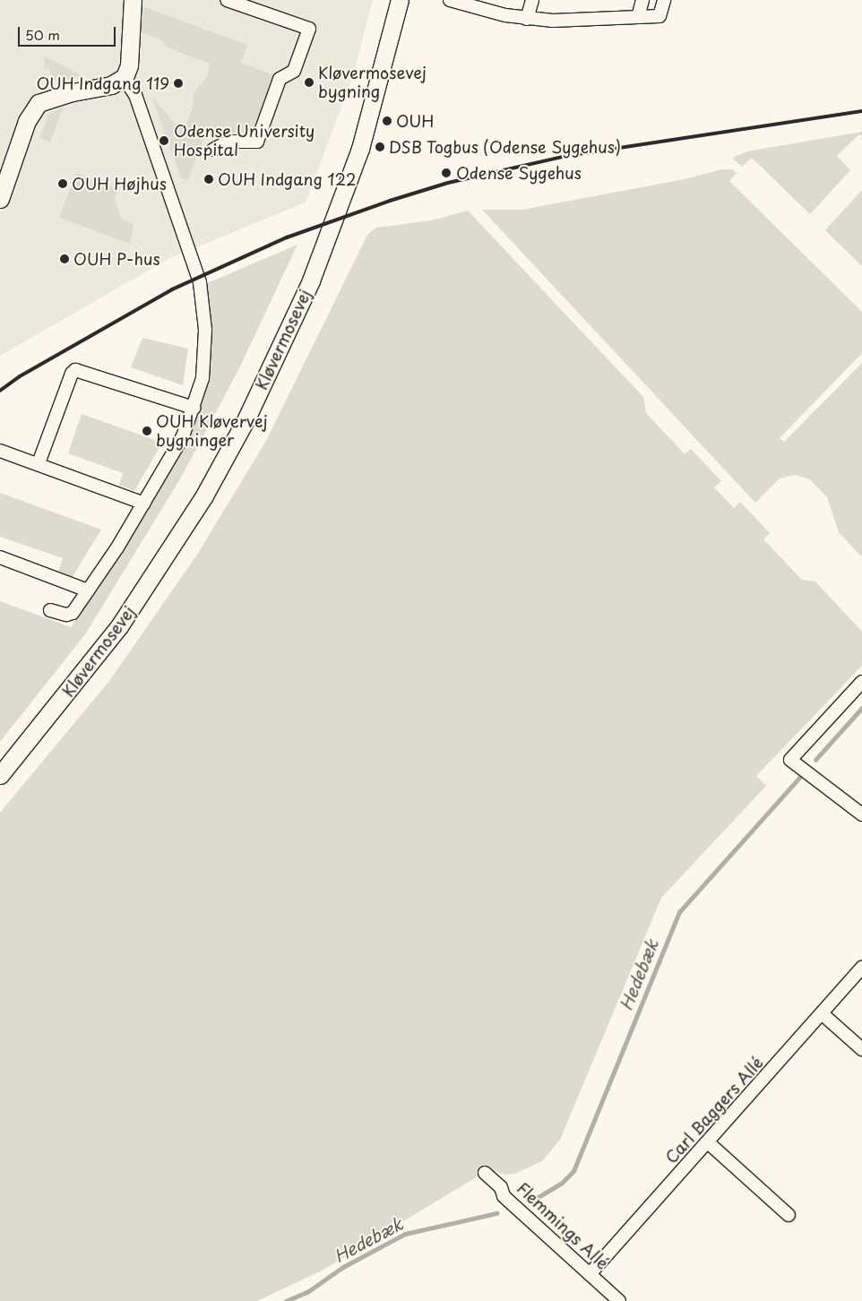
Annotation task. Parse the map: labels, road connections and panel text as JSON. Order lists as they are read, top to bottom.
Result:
{
  "streets": {
    "main road": ["Kløvermosevej"],
    "street": ["Carl Baggers Allé", "Flemmings Allé"]
  },
  "crossings": [
    ["Carl Baggers Allé", "Flemmings Allé"]
  ],
  "water": ["Hedebæk"],
  "places": [
    "Kløvermosevej bygning",
    "OUH Indgang 119",
    "OUH",
    "Odense University Hospital",
    "DSB Togbus (Odense Sygehus)",
    "Odense Sygehus",
    "OUH Indgang 122",
    "OUH Højhus",
    "OUH P-hus",
    "OUH Kløvervej bygninger"
  ],
  "scale_bar": "50 m"
}
